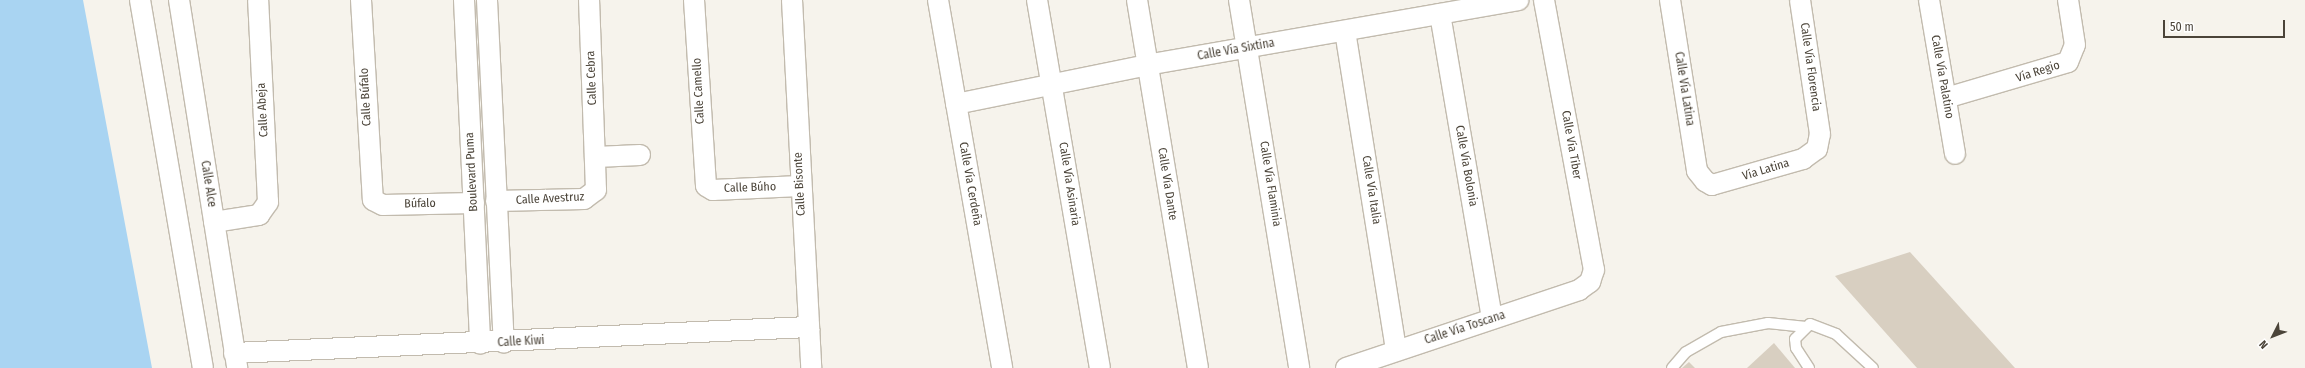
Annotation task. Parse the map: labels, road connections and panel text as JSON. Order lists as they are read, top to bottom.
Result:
{
  "streets": {
    "street": [
      "Calle Vía Sixtina",
      "Calle Vía Florencia",
      "Vía Regio",
      "Calle Vía Palatino",
      "Calle Cebra",
      "Calle Vía Latina",
      "Calle Camello",
      "Calle Búfalo",
      "Calle Abeja",
      "Calle Vía Tiber",
      "Calle Vía Bolonia",
      "Vía Latina",
      "Boulevard Puma",
      "Calle Alce",
      "Calle Bisonte",
      "Calle Vía Cerdeña",
      "Calle Vía Asinaria",
      "Calle Vía Dante",
      "Calle Vía Flaminia",
      "Calle Búho",
      "Calle Vía Italia",
      "Calle Avestruz",
      "Búfalo",
      "Calle Vía Toscana",
      "Calle Kiwi"
    ]
  },
  "crossings": [
    ["Calle Vía Sixtina", "Calle Vía Bolonia"],
    ["Calle Vía Sixtina", "Calle Vía Cerdeña"],
    ["Calle Vía Sixtina", "Calle Vía Asinaria"],
    ["Calle Vía Sixtina", "Calle Vía Dante"],
    ["Calle Vía Sixtina", "Calle Vía Flaminia"],
    ["Calle Vía Sixtina", "Calle Vía Italia"],
    ["Calle Vía Florencia", "Vía Latina"],
    ["Vía Regio", "Calle Vía Palatino"],
    ["Calle Cebra", "Calle Avestruz"],
    ["Calle Vía Latina", "Vía Latina"],
    ["Calle Camello", "Calle Búho"],
    ["Calle Búfalo", "Búfalo"],
    ["Calle Abeja", "Calle Alce"],
    ["Calle Vía Tiber", "Calle Vía Toscana"],
    ["Calle Vía Bolonia", "Calle Vía Toscana"],
    ["Boulevard Puma", "Calle Avestruz"],
    ["Boulevard Puma", "Búfalo"],
    ["Boulevard Puma", "Calle Kiwi"],
    ["Calle Alce", "Calle Kiwi"],
    ["Calle Bisonte", "Calle Búho"],
    ["Calle Bisonte", "Calle Kiwi"],
    ["Calle Vía Italia", "Calle Vía Toscana"]
  ],
  "scale_bar": "50 m",
  "north": "bottom left"
}
